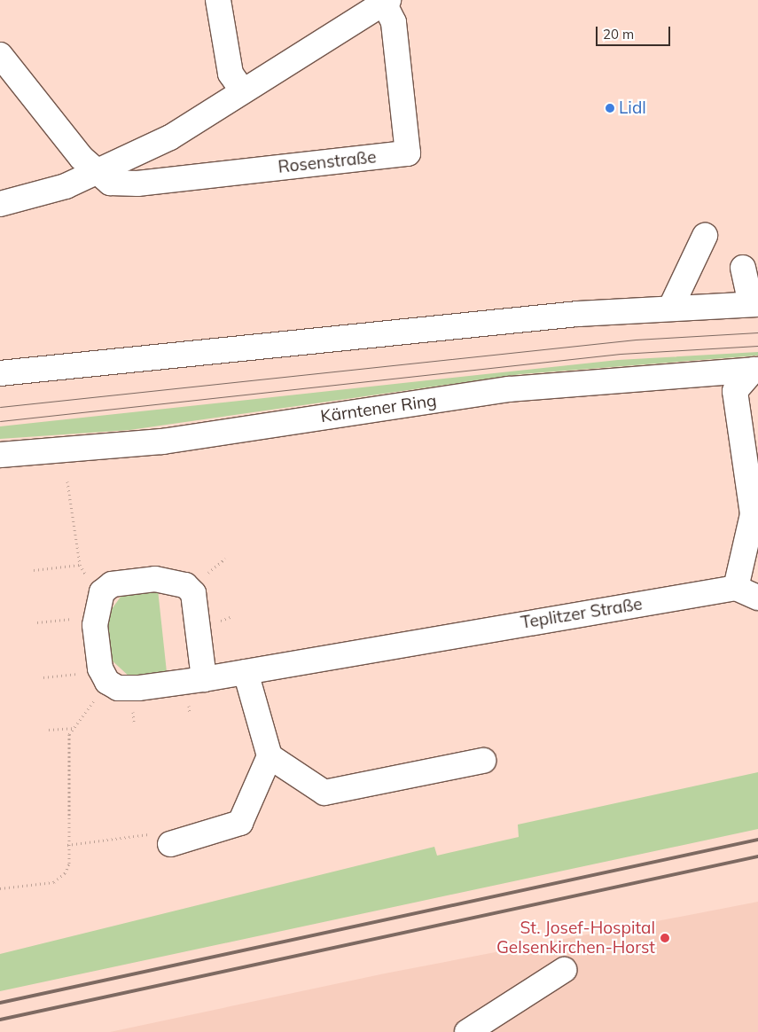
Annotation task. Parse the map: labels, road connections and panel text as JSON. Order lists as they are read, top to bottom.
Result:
{
  "streets": {
    "street": ["Rosenstraße", "Kärntener Ring", "Teplitzer Straße"]
  },
  "places": ["Lidl", "St. Josef-Hospital Gelsenkirchen-Horst"],
  "scale_bar": "20 m"
}
